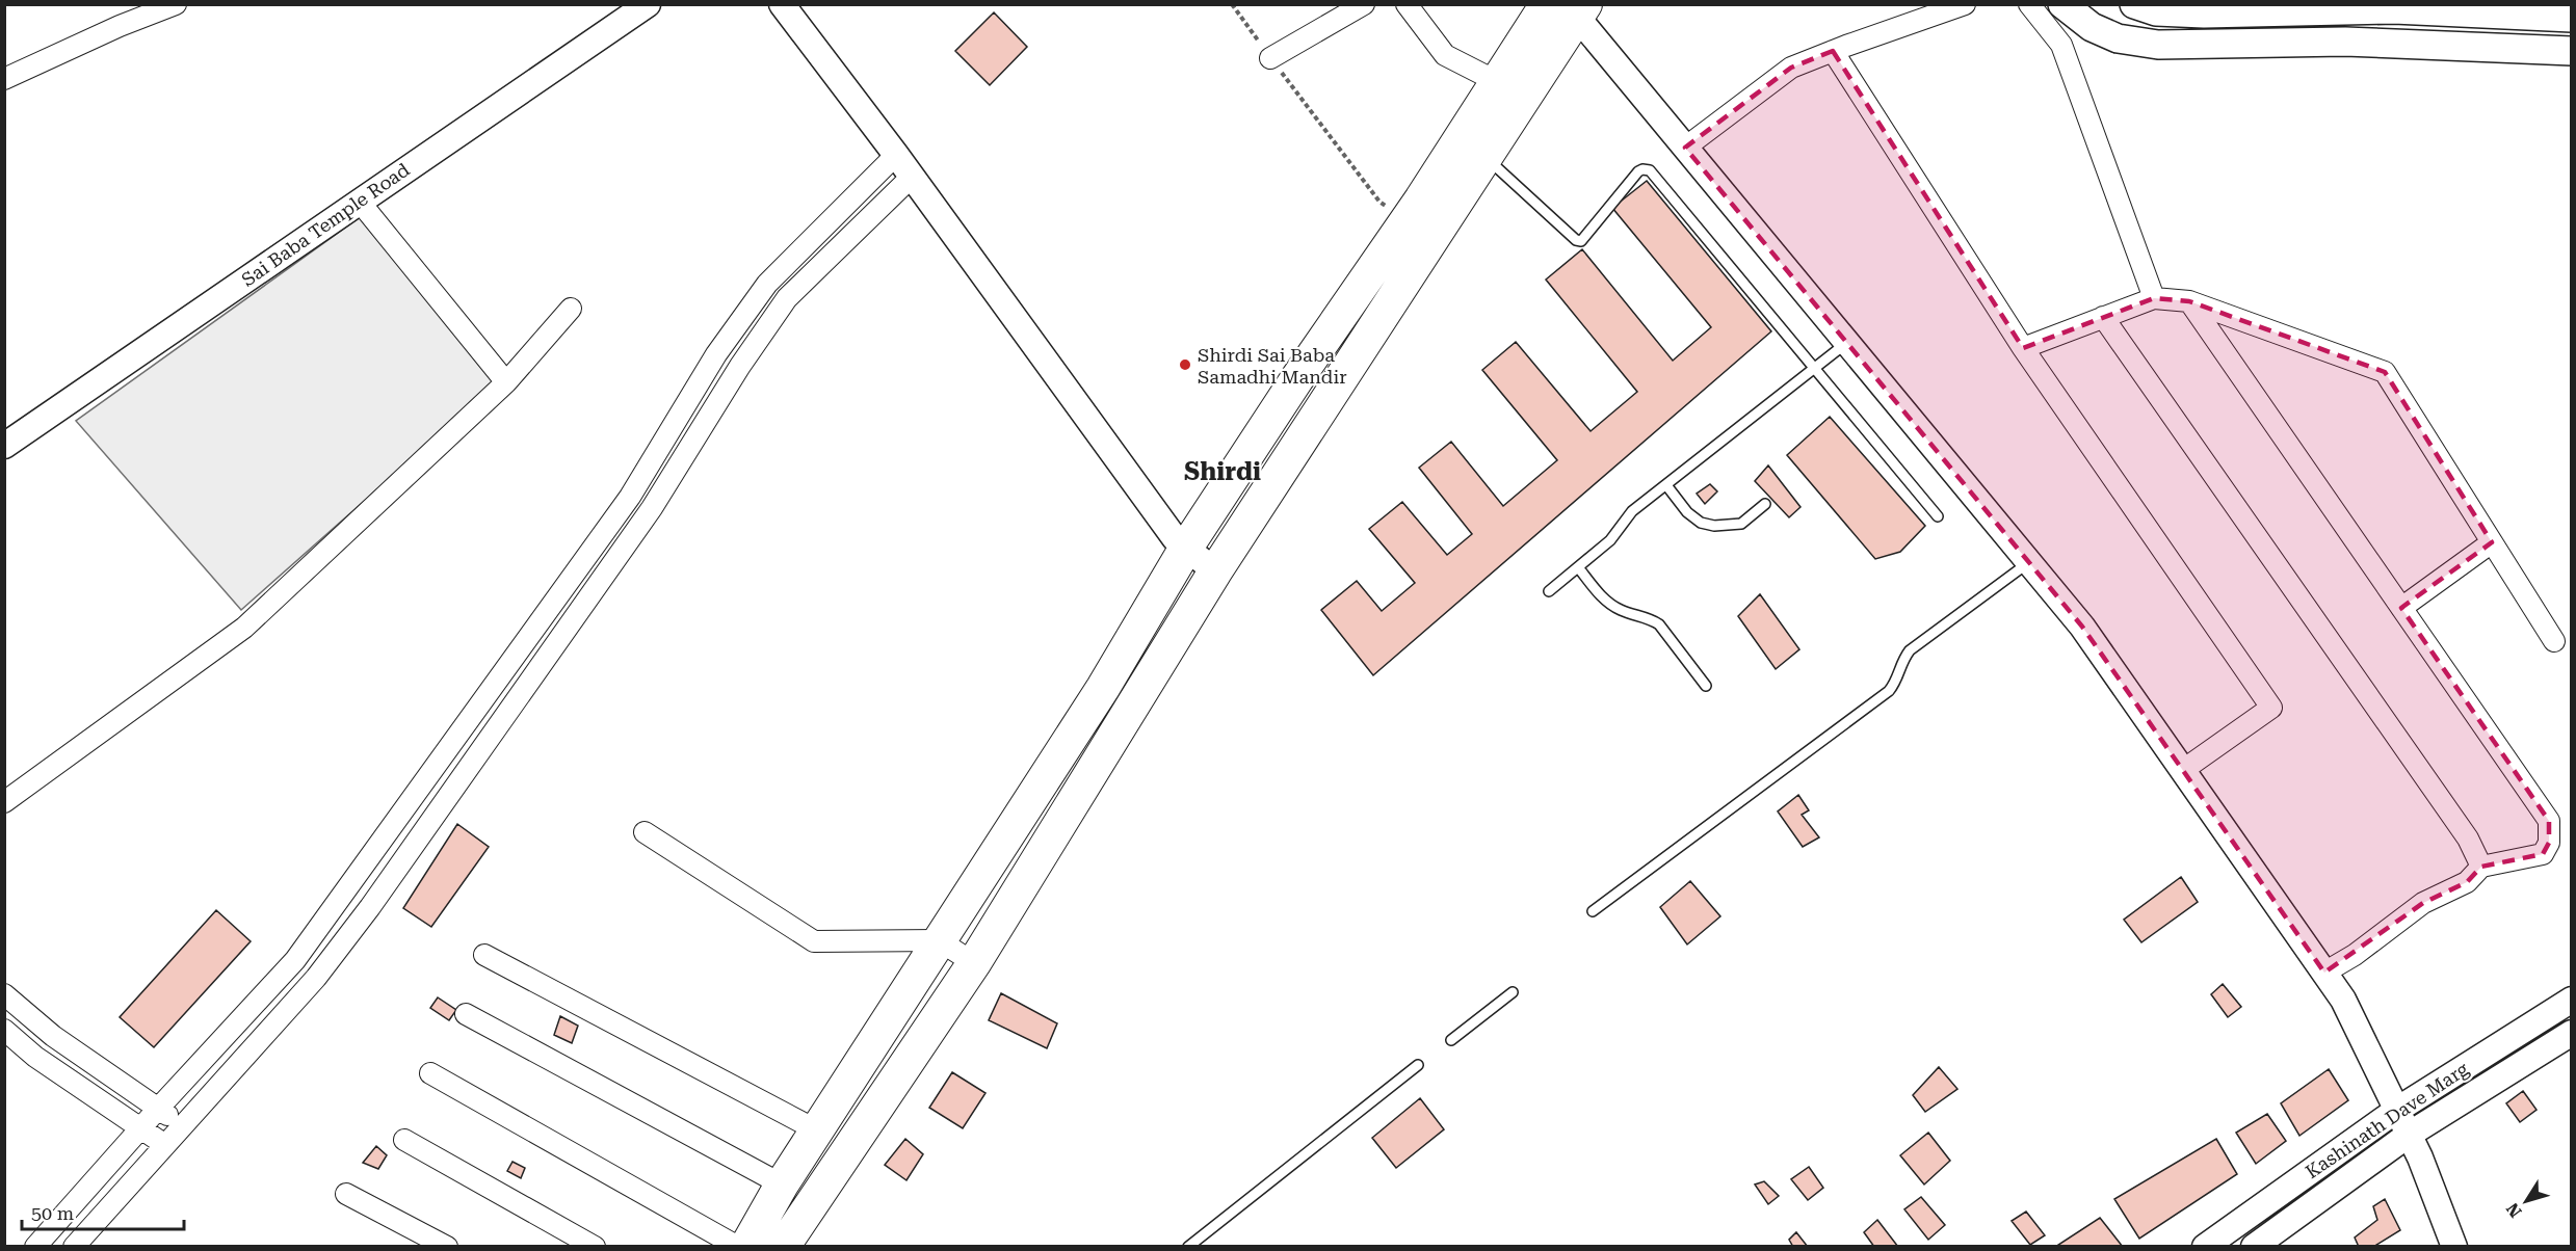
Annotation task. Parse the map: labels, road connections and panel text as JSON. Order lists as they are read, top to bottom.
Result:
{
  "streets": {
    "street": ["Sai Baba Temple Road", "Kashinath Dave Marg"]
  },
  "districts": ["Shirdi"],
  "places": ["Shirdi Sai Baba Samadhi Mandir"],
  "scale_bar": "50 m",
  "north": "bottom left"
}
